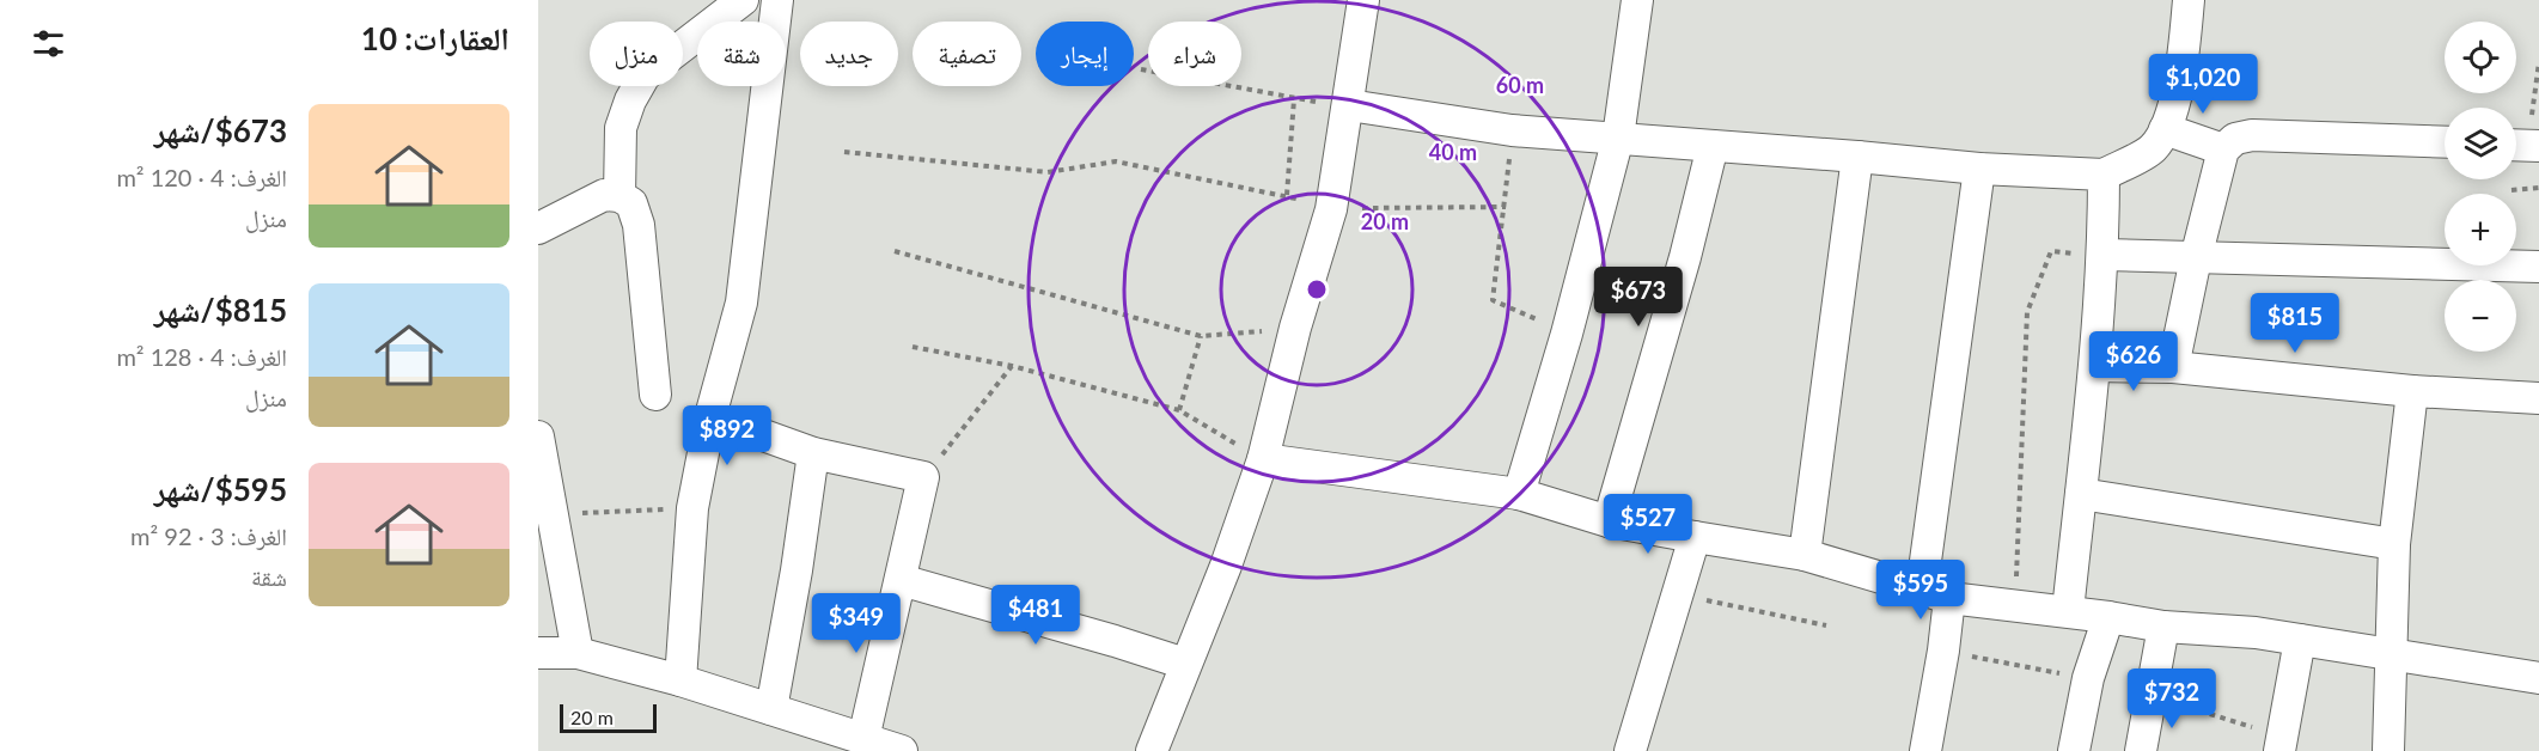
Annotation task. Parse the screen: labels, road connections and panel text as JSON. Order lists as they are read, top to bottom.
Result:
{
  "scale_bar": "20 m",
  "page": {
    "heading": "العقارات: 10",
    "map_buttons": ["+", "−"],
    "chip": [
      "شراء",
      "إيجار",
      "تصفية",
      "جديد",
      "شقة",
      "منزل"
    ],
    "price": [
      "$1,020",
      "$673",
      "$815",
      "$626",
      "$892",
      "$527",
      "$595",
      "$481",
      "$349",
      "$732"
    ],
    "list": [
      {
        "name": "$673/شهر",
        "note": "الغرف: 4 · 120 m² · منزل"
      },
      {
        "name": "$815/شهر",
        "note": "الغرف: 4 · 128 m² · منزل"
      },
      {
        "name": "$595/شهر",
        "note": "الغرف: 3 · 92 m² · شقة"
      }
    ],
    "scale": "20 m"
  },
  "rings": ["60 m", "40 m", "20 m"]
}
